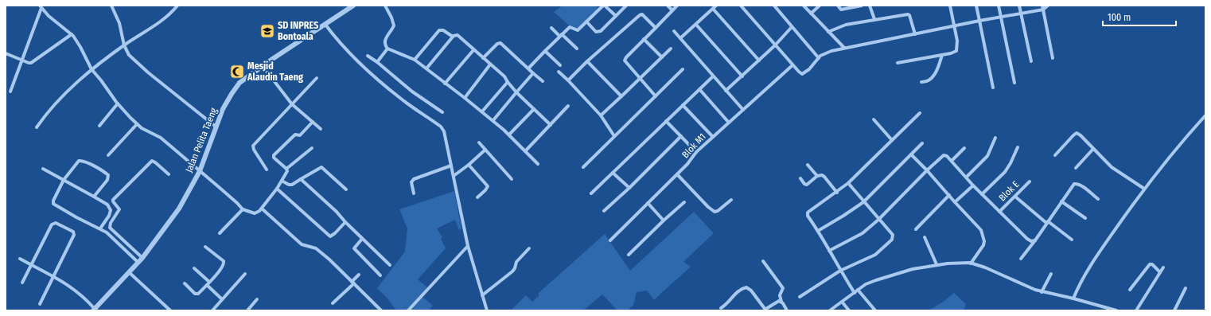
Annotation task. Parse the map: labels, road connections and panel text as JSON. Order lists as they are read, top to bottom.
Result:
{
  "streets": {
    "street": ["Jalan Pelita Taeng", "Blok M1", "Blok E"]
  },
  "places": {
    "school or university": ["SD INPRES Bontoala"],
    "mosque": ["Mesjid Alaudin Taeng"]
  },
  "scale_bar": "100 m"
}
